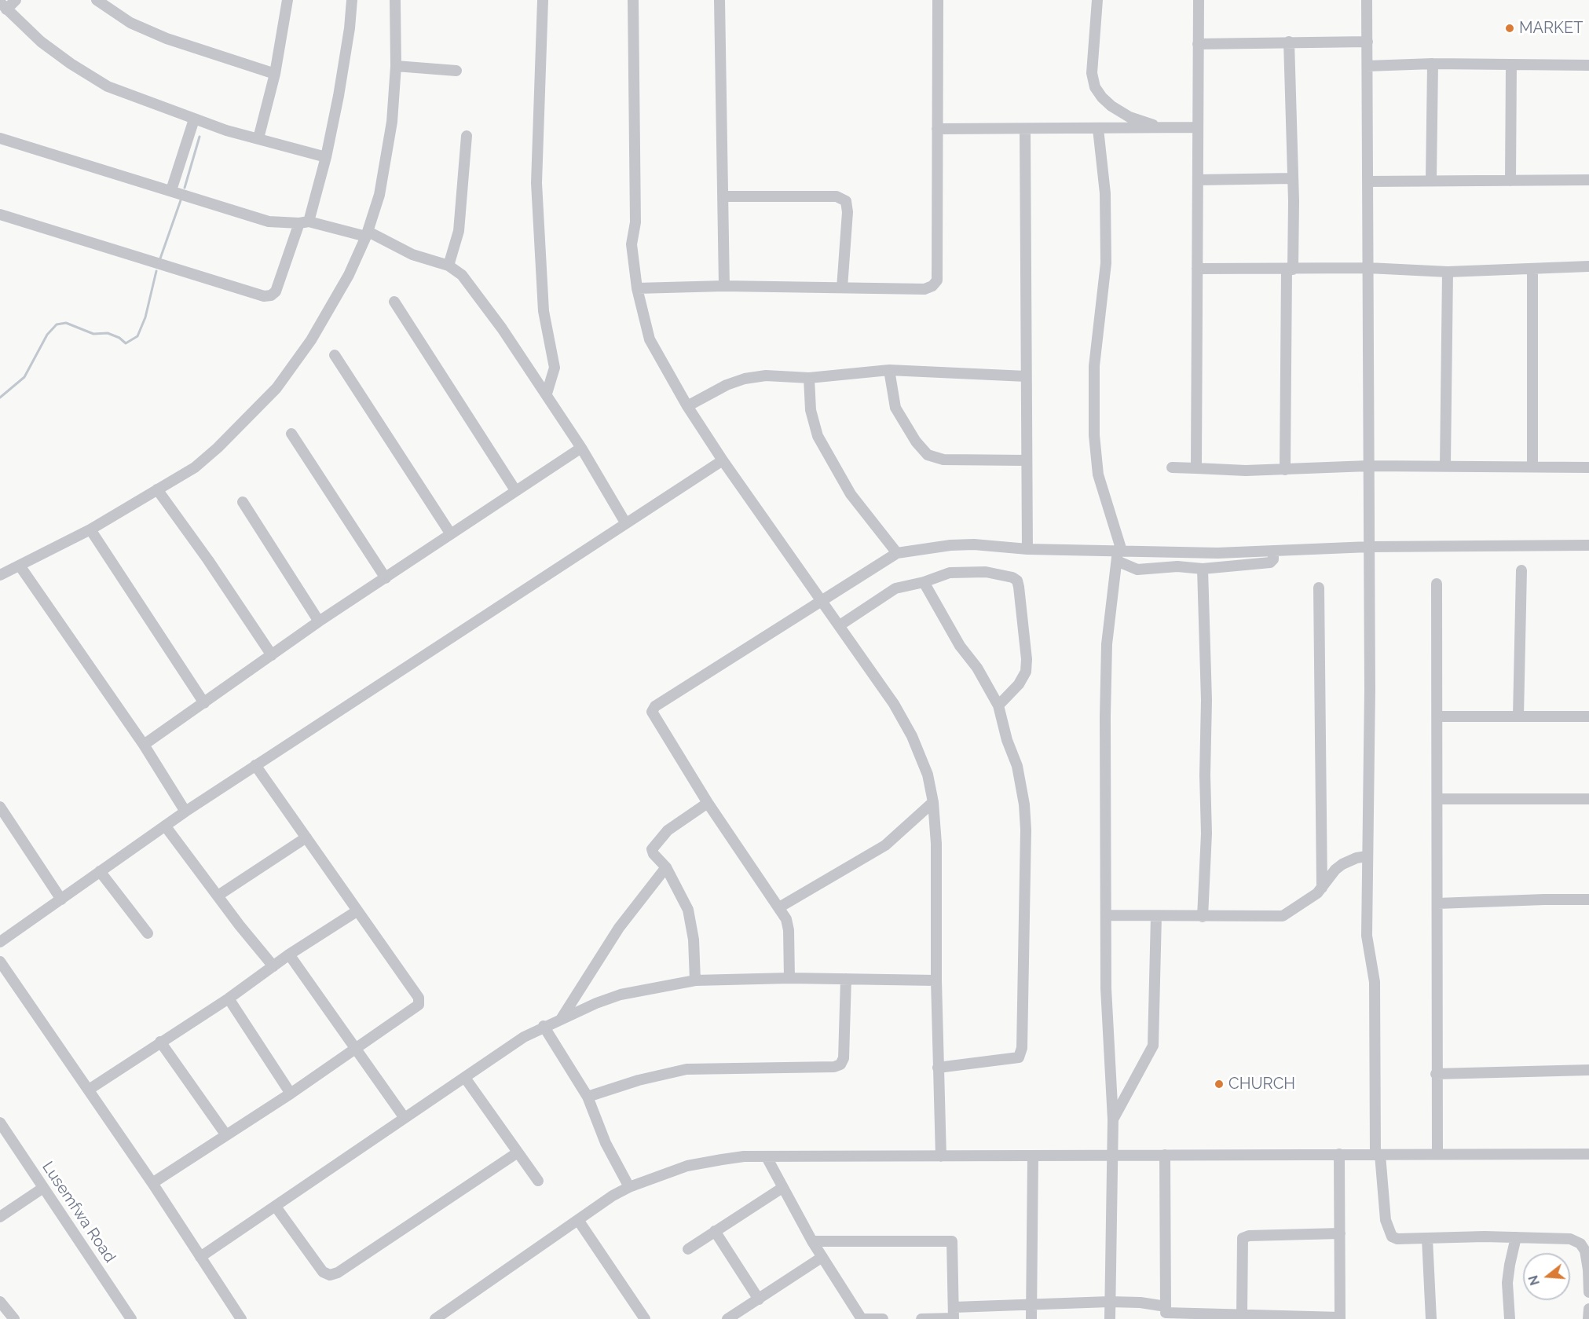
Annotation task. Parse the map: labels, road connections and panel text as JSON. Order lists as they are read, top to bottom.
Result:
{
  "streets": {
    "street": ["Lusemfwa Road"]
  },
  "places": ["MARKET", "CHURCH"],
  "north": "left"
}
